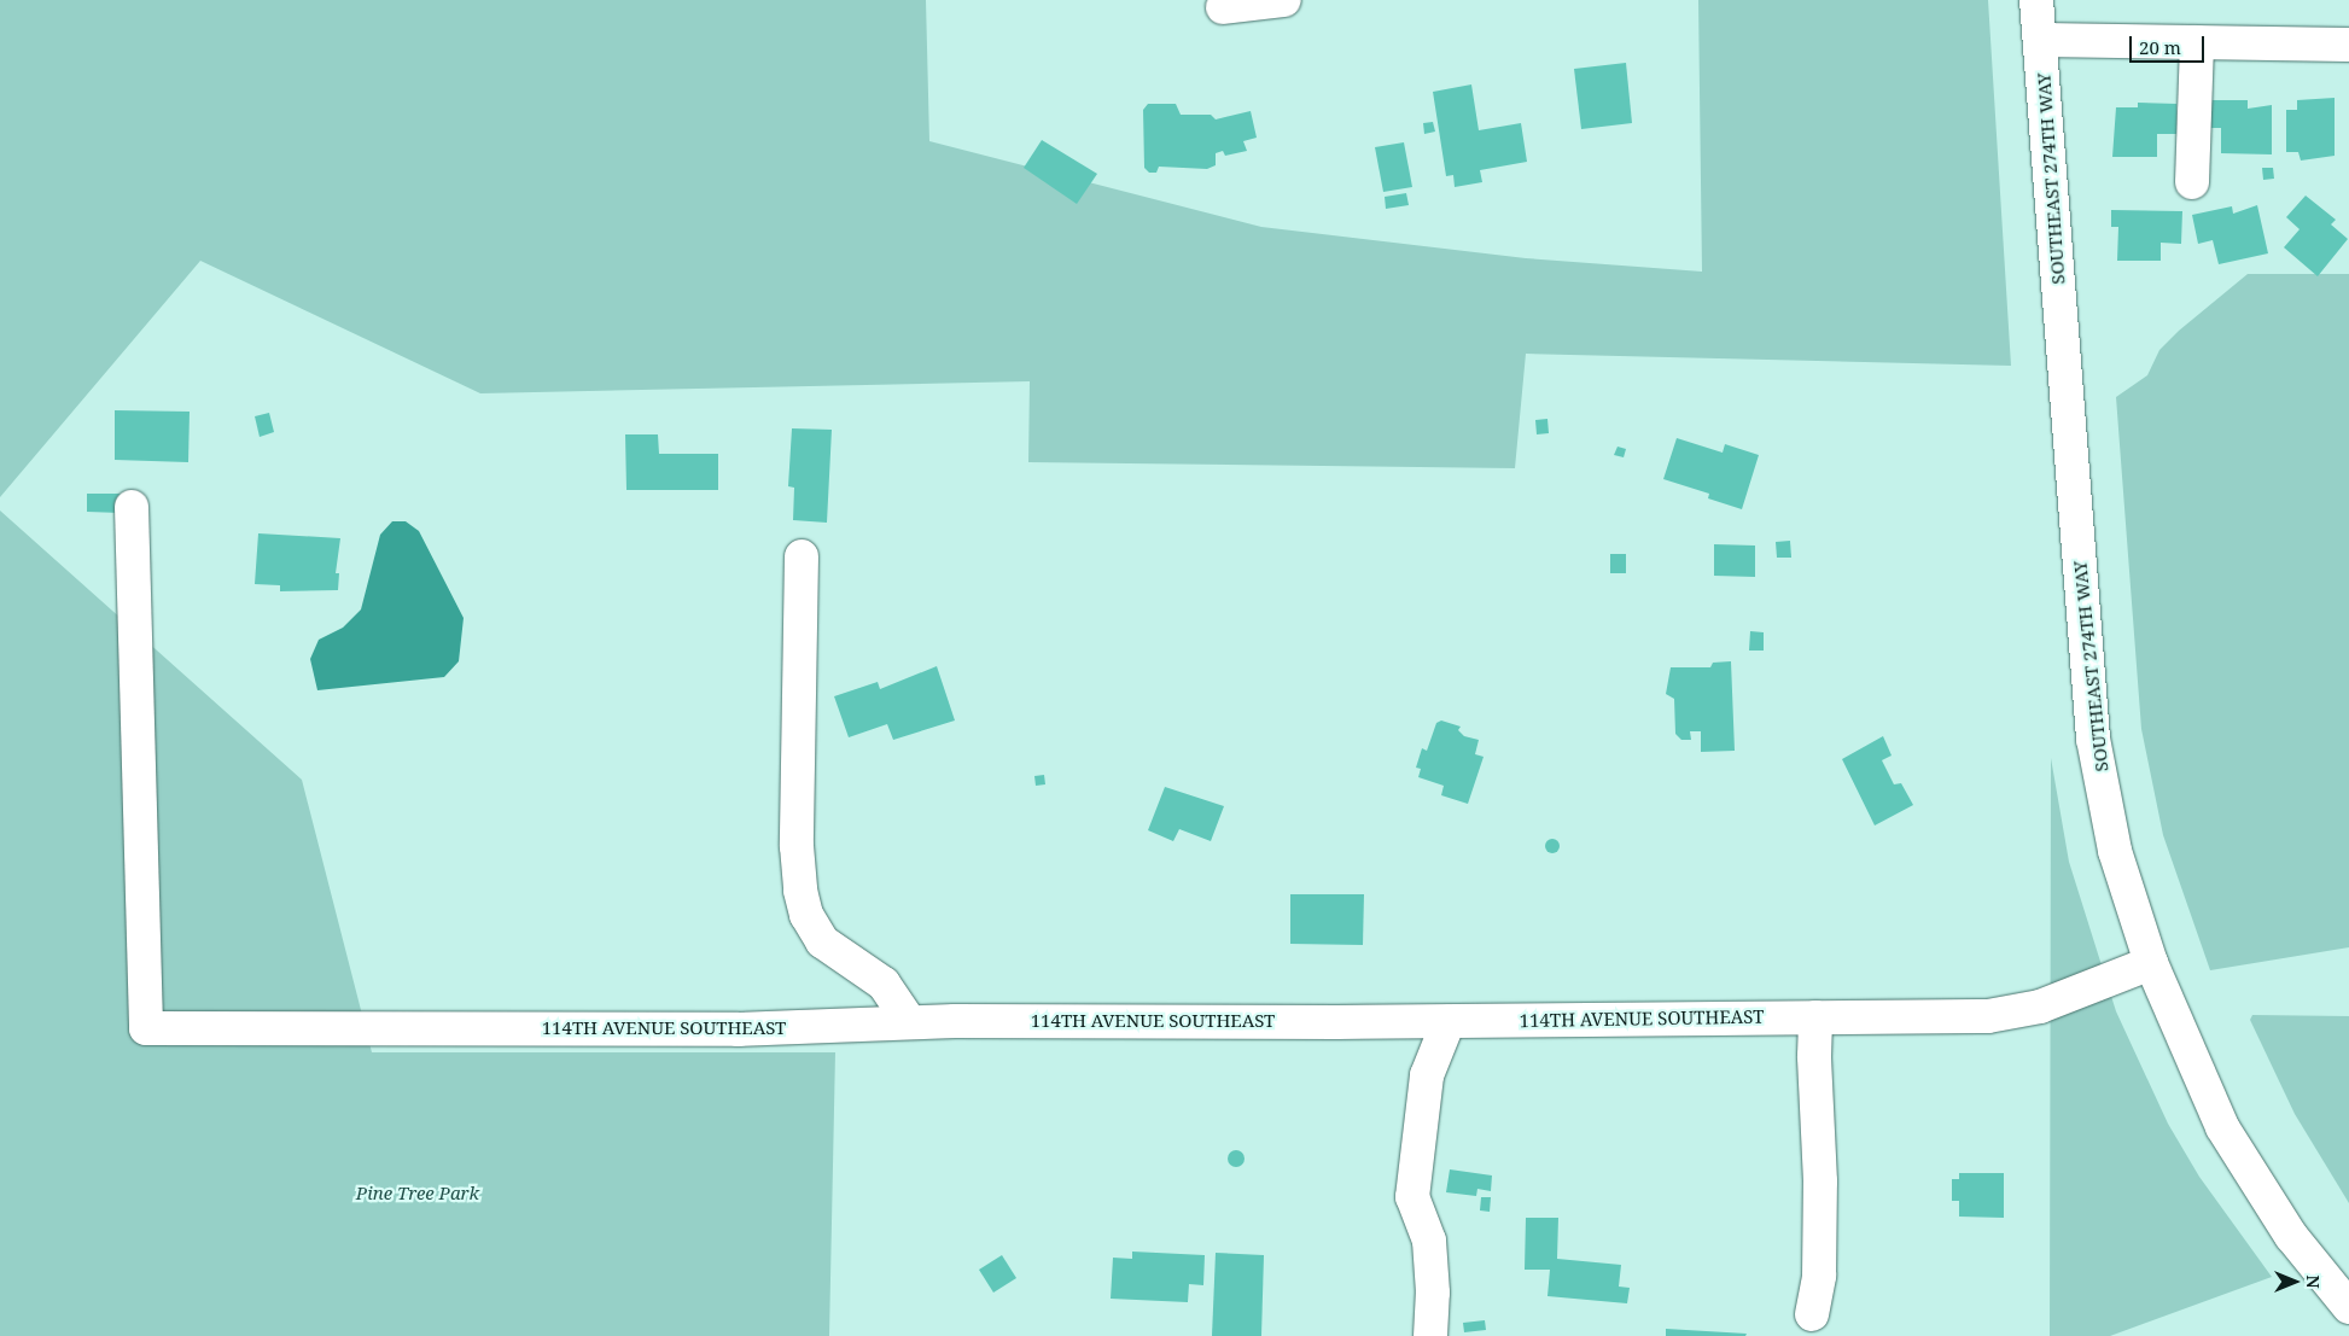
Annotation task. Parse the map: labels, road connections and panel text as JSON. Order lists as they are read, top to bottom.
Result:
{
  "streets": {
    "street": ["SOUTHEAST 274TH WAY", "114TH AVENUE SOUTHEAST"]
  },
  "crossings": [
    ["SOUTHEAST 274TH WAY", "114TH AVENUE SOUTHEAST"]
  ],
  "parks": ["Pine Tree Park"],
  "scale_bar": "20 m",
  "north": "right"
}
